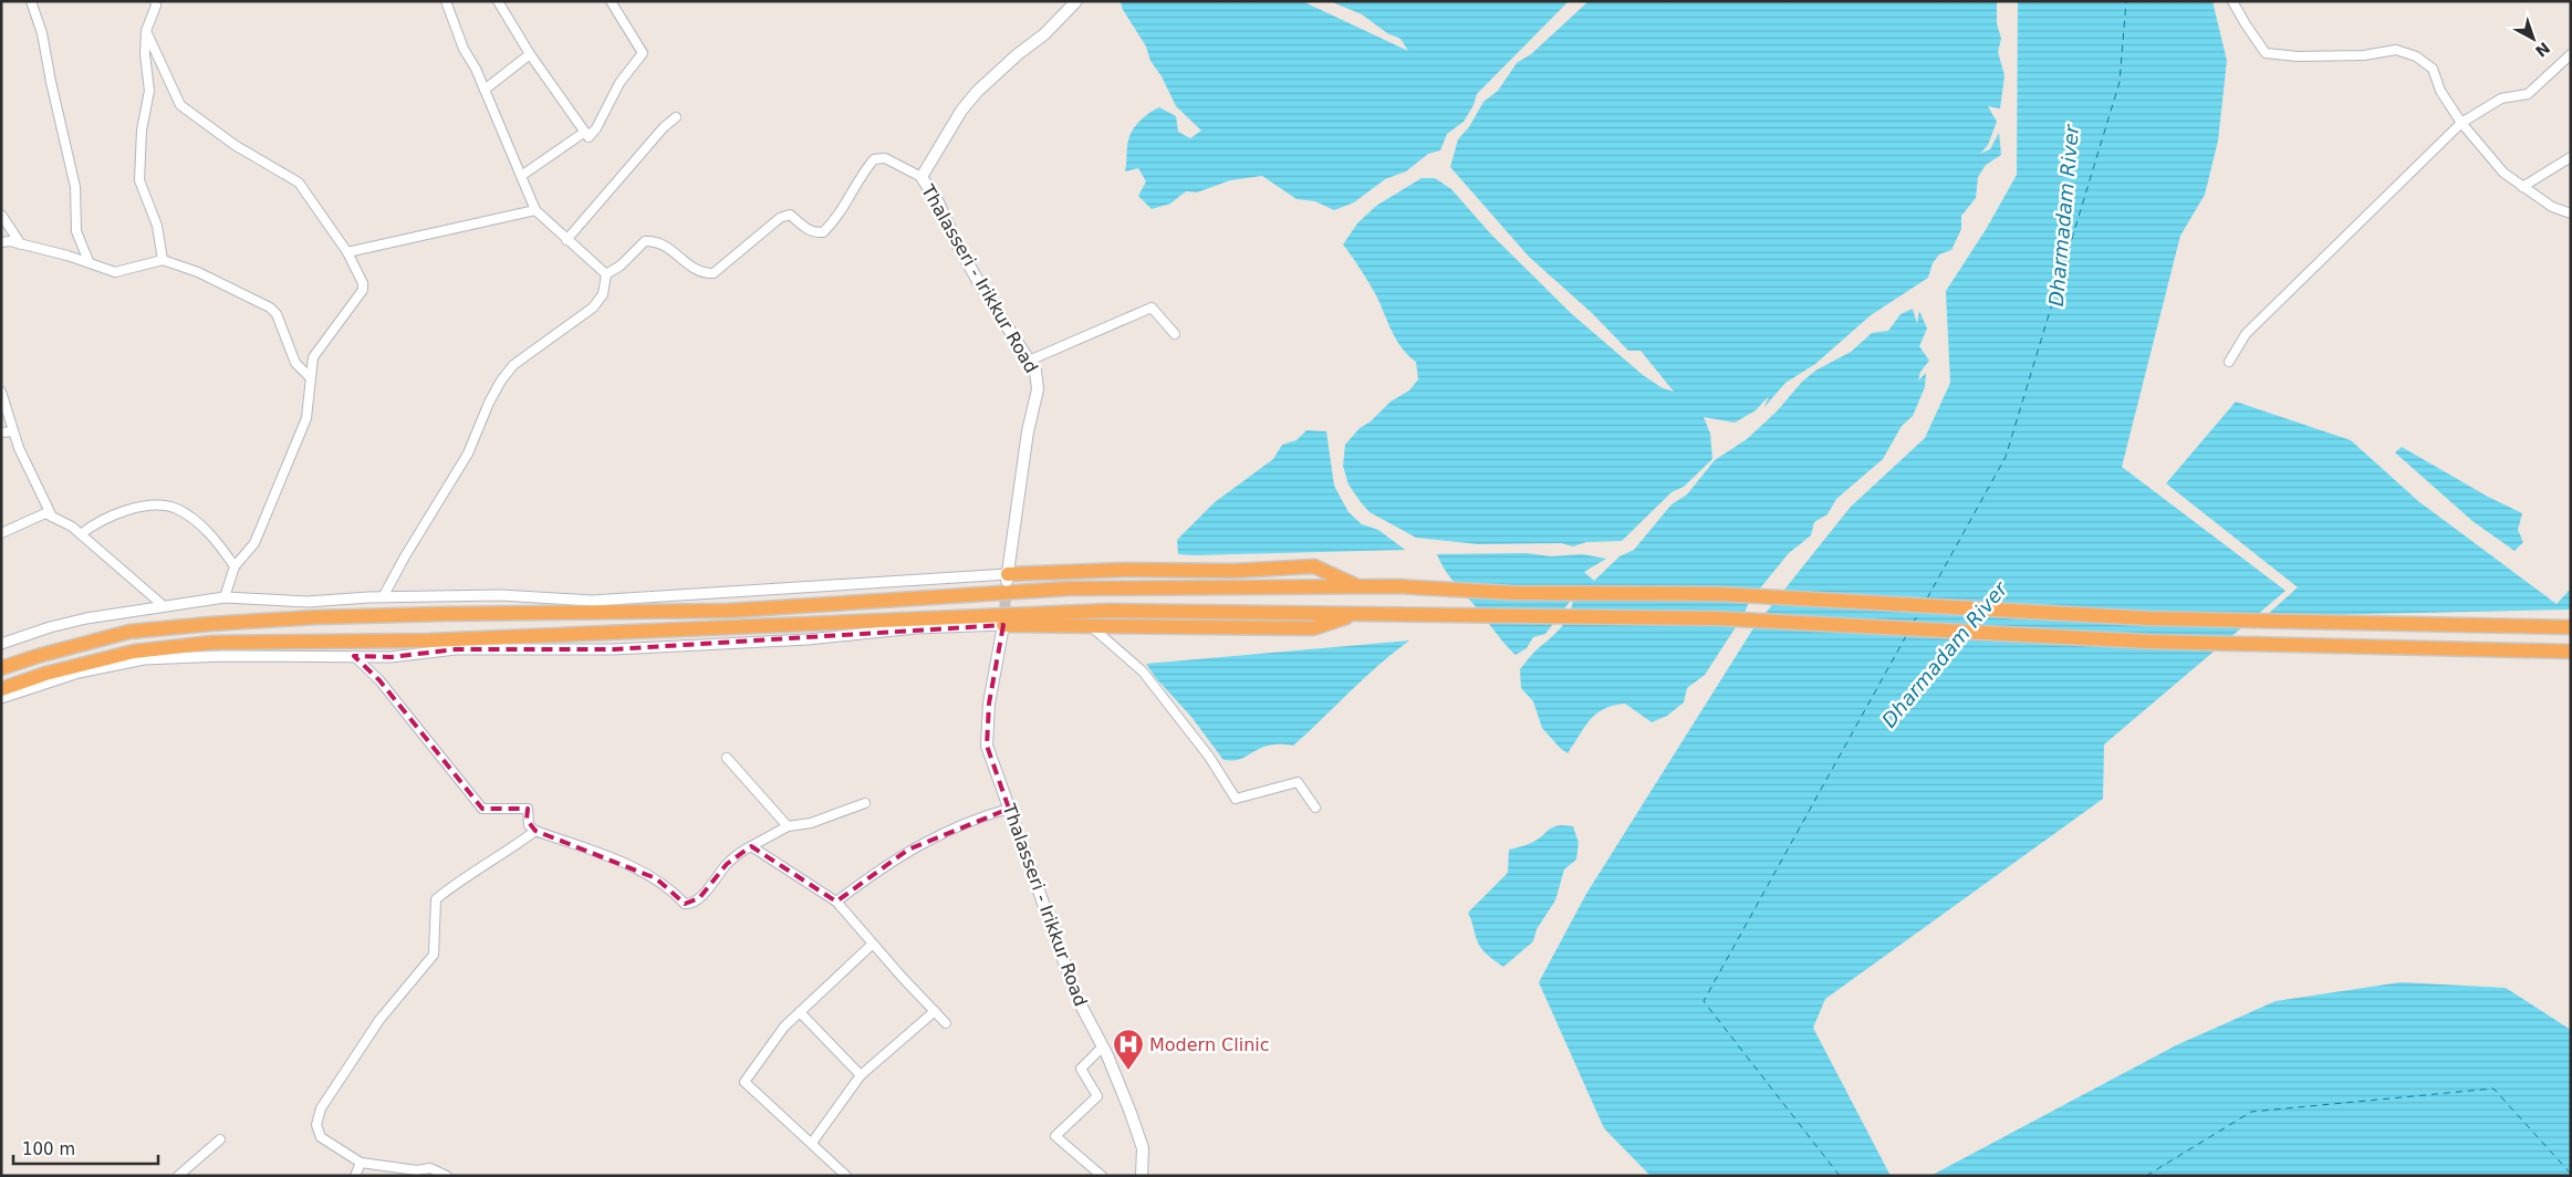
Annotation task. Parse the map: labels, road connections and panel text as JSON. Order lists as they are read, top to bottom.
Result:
{
  "streets": {
    "main road": ["Thalasseri - Irikkur Road"]
  },
  "water": ["Dharmadam River"],
  "places": {
    "hospital": ["Modern Clinic"]
  },
  "scale_bar": "100 m",
  "north": "bottom right"
}
